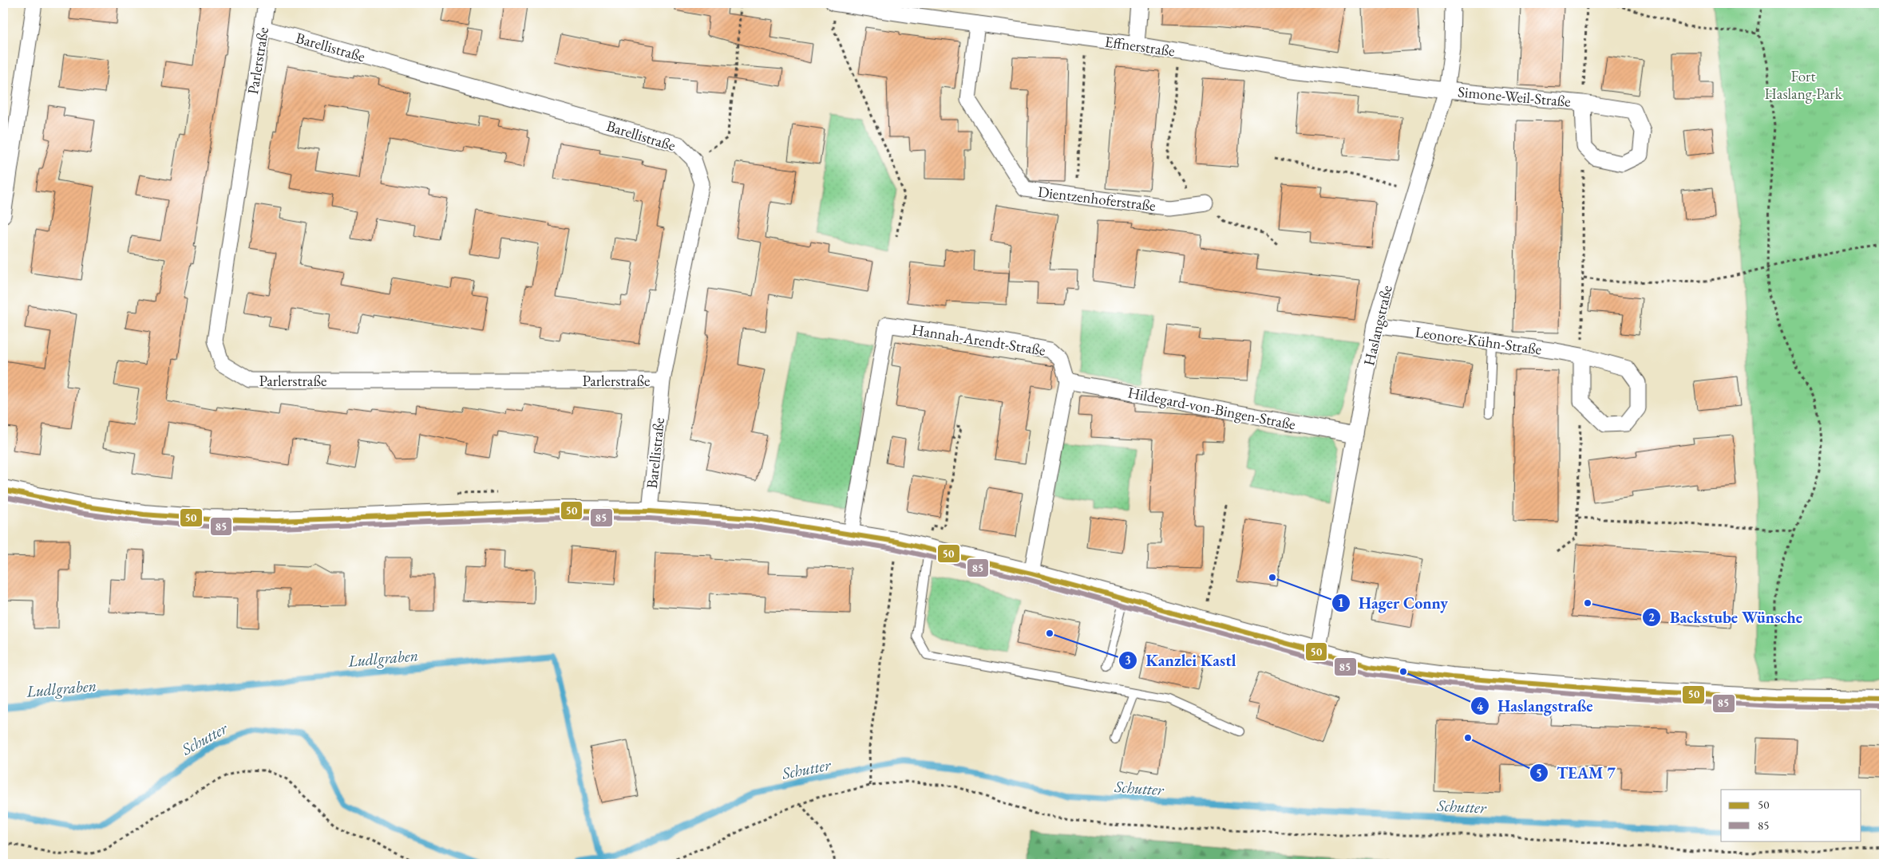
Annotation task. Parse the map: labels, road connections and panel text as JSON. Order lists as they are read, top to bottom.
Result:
{
  "streets": {
    "street": [
      "Effnerstraße",
      "Barellistraße",
      "Parlerstraße",
      "Simone-Weil-Straße",
      "Dientzenhoferstraße",
      "Haslangstraße",
      "Hannah-Arendt-Straße",
      "Leonore-Kühn-Straße",
      "Hildegard-von-Bingen-Straße"
    ]
  },
  "crossings": [
    ["Effnerstraße", "Simone-Weil-Straße"],
    ["Effnerstraße", "Dientzenhoferstraße"],
    ["Effnerstraße", "Haslangstraße"],
    ["Barellistraße", "Parlerstraße"],
    ["Simone-Weil-Straße", "Haslangstraße"],
    ["Haslangstraße", "Leonore-Kühn-Straße"],
    ["Haslangstraße", "Hildegard-von-Bingen-Straße"],
    ["Hannah-Arendt-Straße", "Hildegard-von-Bingen-Straße"]
  ],
  "water": ["Ludlgraben", "Schutter"],
  "parks": ["Fort Haslang-Park"],
  "places": [
    "Hager Conny",
    "Backstube Wünsche",
    "Kanzlei Kastl",
    "Haslangstraße",
    "TEAM 7"
  ],
  "lines": ["transit line 50", "transit line 85"],
  "legend": ["50", "85"]
}
